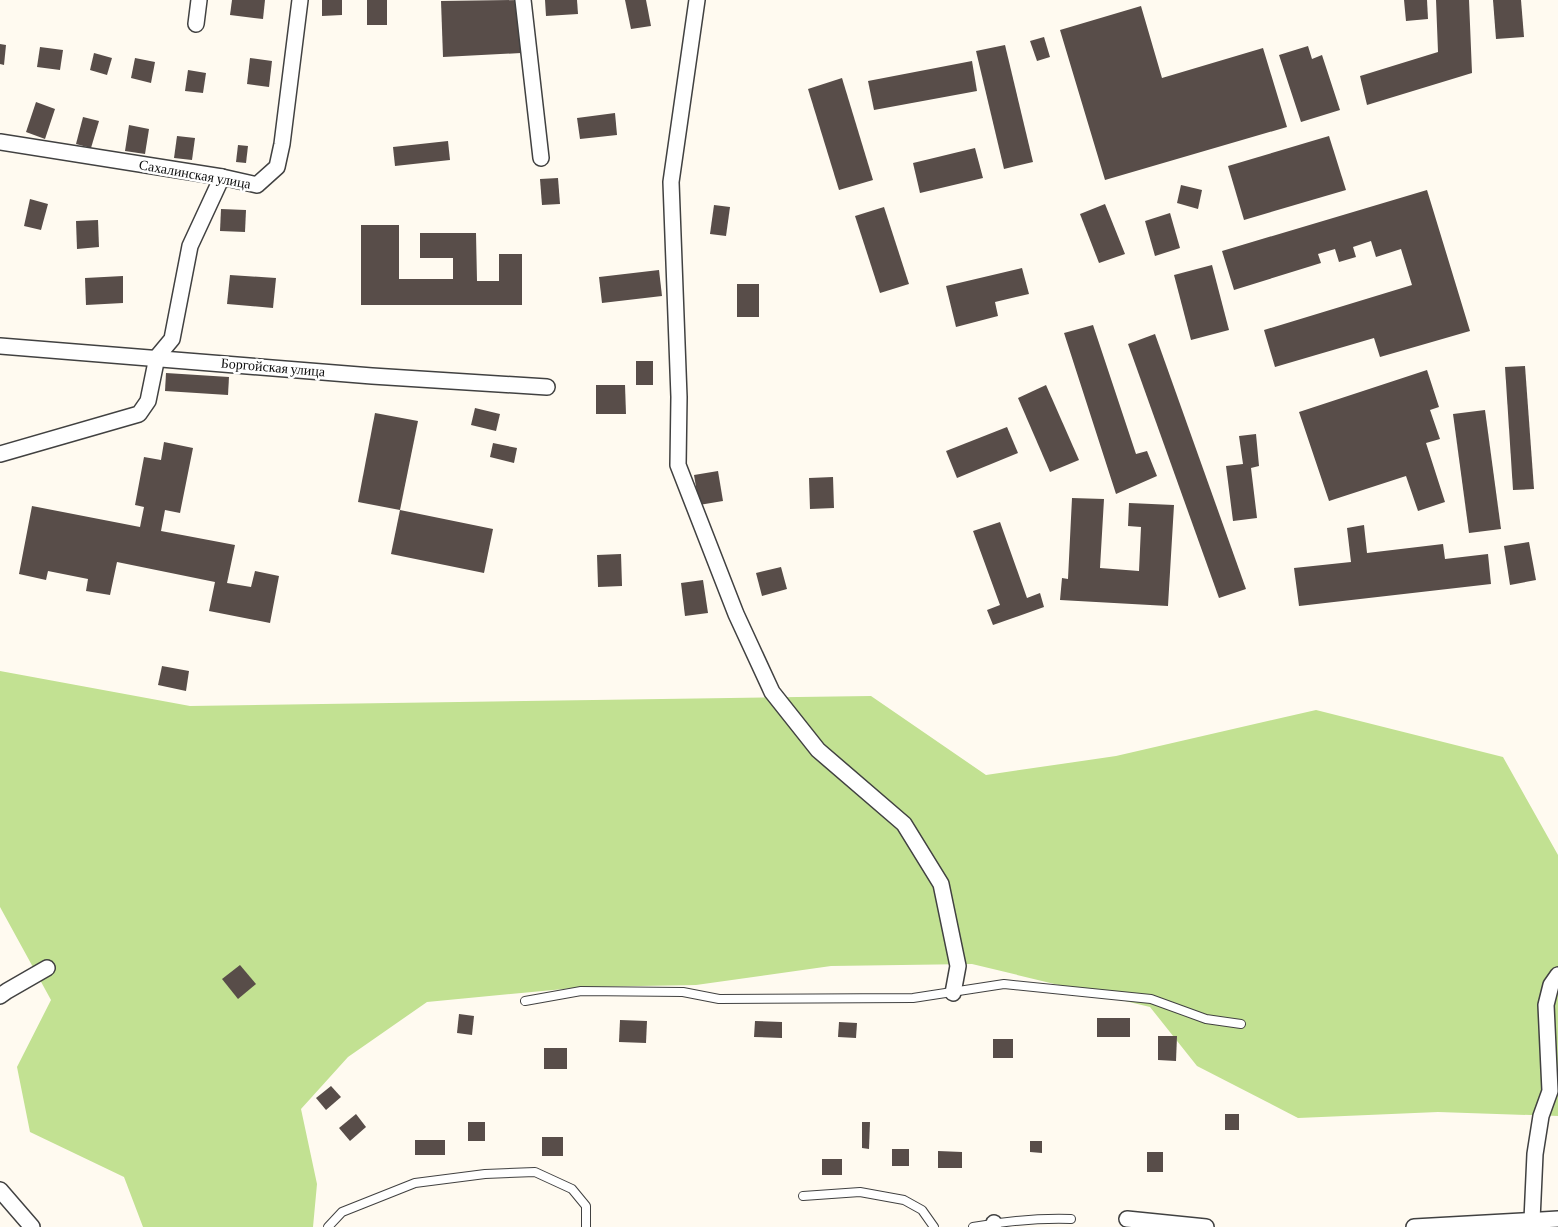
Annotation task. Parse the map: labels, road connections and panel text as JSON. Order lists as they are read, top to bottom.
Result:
{
  "streets": {
    "street": ["Сахалинская улица", "Боргойская улица"]
  }
}
